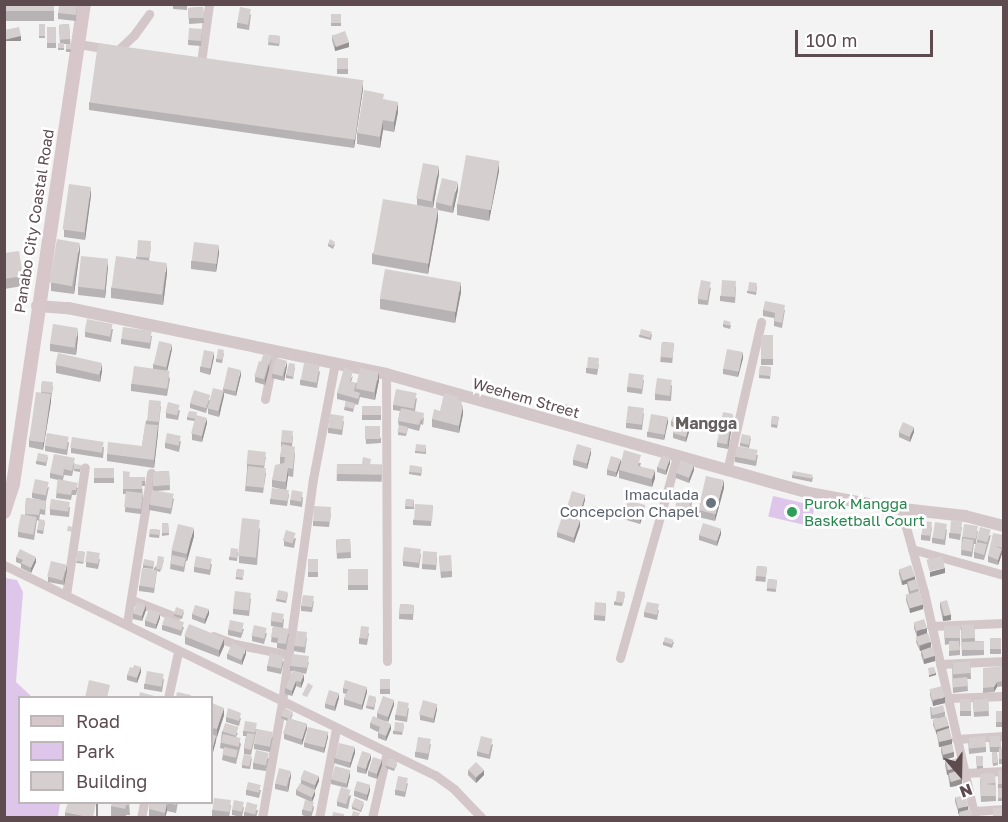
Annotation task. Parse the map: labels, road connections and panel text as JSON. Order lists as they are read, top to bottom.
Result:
{
  "streets": {
    "main road": ["Panabo City Coastal Road"],
    "street": ["Weehem Street"]
  },
  "crossings": [
    ["Panabo City Coastal Road", "Weehem Street"]
  ],
  "districts": ["Mangga"],
  "places": ["Imaculada Concepcion Chapel", "Purok Mangga Basketball Court"],
  "legend": ["Road", "Park", "Building"],
  "scale_bar": "100 m",
  "north": "bottom"
}
